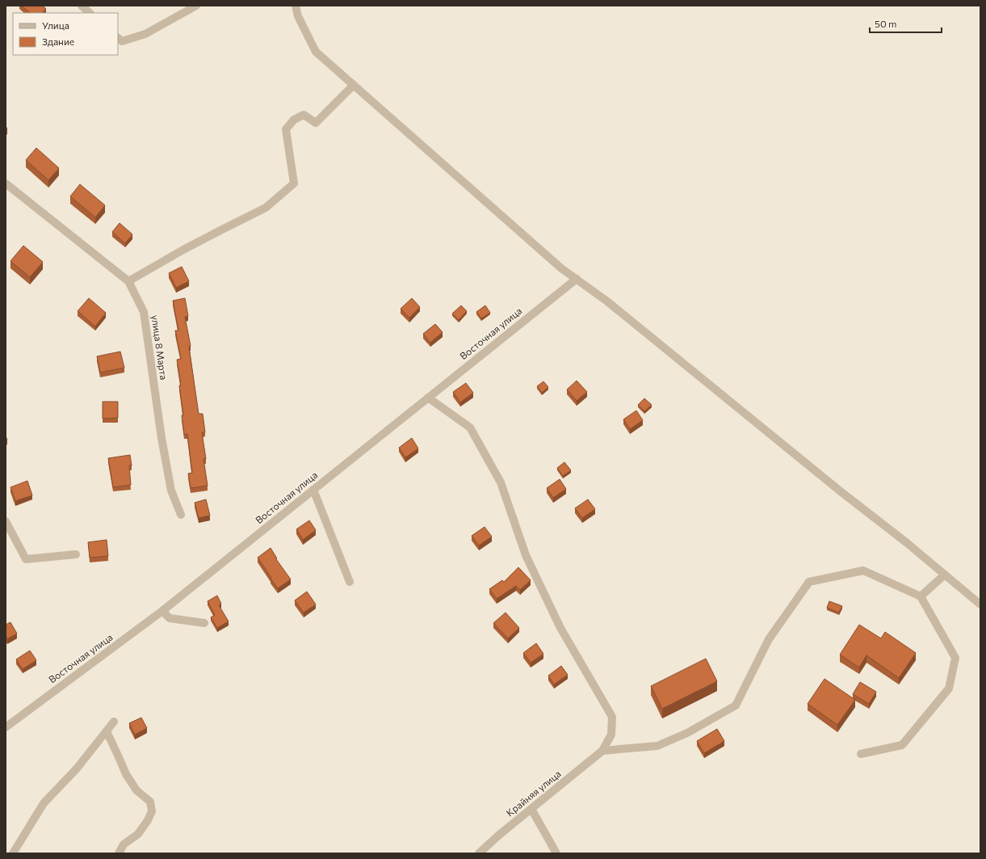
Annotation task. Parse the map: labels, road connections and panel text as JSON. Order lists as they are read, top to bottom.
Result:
{
  "streets": {
    "street": ["Восточная улица", "улица 8 Марта", "Крайняя улица"]
  },
  "legend": ["Улица", "Здание"],
  "scale_bar": "50 m"
}
